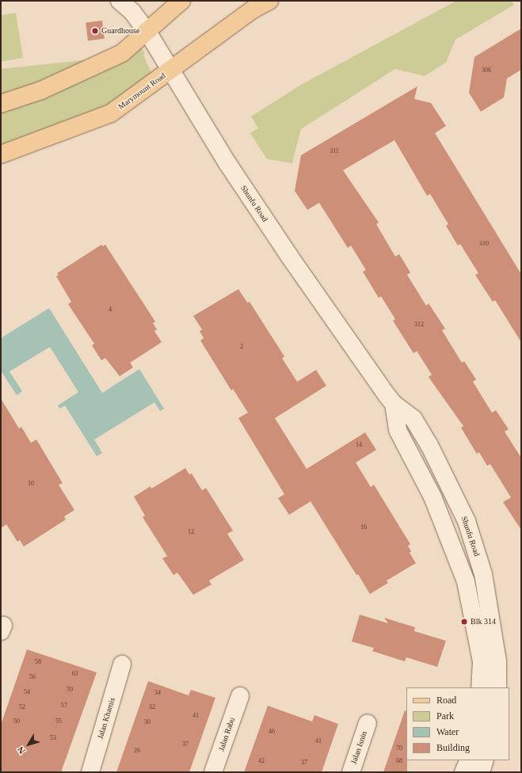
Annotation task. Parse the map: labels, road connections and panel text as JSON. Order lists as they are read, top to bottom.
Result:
{
  "streets": {
    "main road": ["Marymount Road"],
    "street": [
      "Shunfu Road",
      "Jalan Khamis",
      "Jalan Rabu",
      "Jalan Isnin"
    ]
  },
  "crossings": [
    ["Marymount Road", "Shunfu Road"]
  ],
  "places": ["Guardhouse", "Blk 314"],
  "house_numbers": [
    "306",
    "311",
    "310",
    "4",
    "312",
    "2",
    "14",
    "10",
    "16",
    "12",
    "58",
    "61",
    "56",
    "59",
    "54",
    "34",
    "57",
    "52",
    "32",
    "41",
    "50",
    "55",
    "30",
    "46",
    "53",
    "41",
    "37",
    "70",
    "26",
    "42",
    "68",
    "37"
  ],
  "legend": [
    "Road",
    "Park",
    "Water",
    "Building"
  ],
  "north": "bottom left"
}
